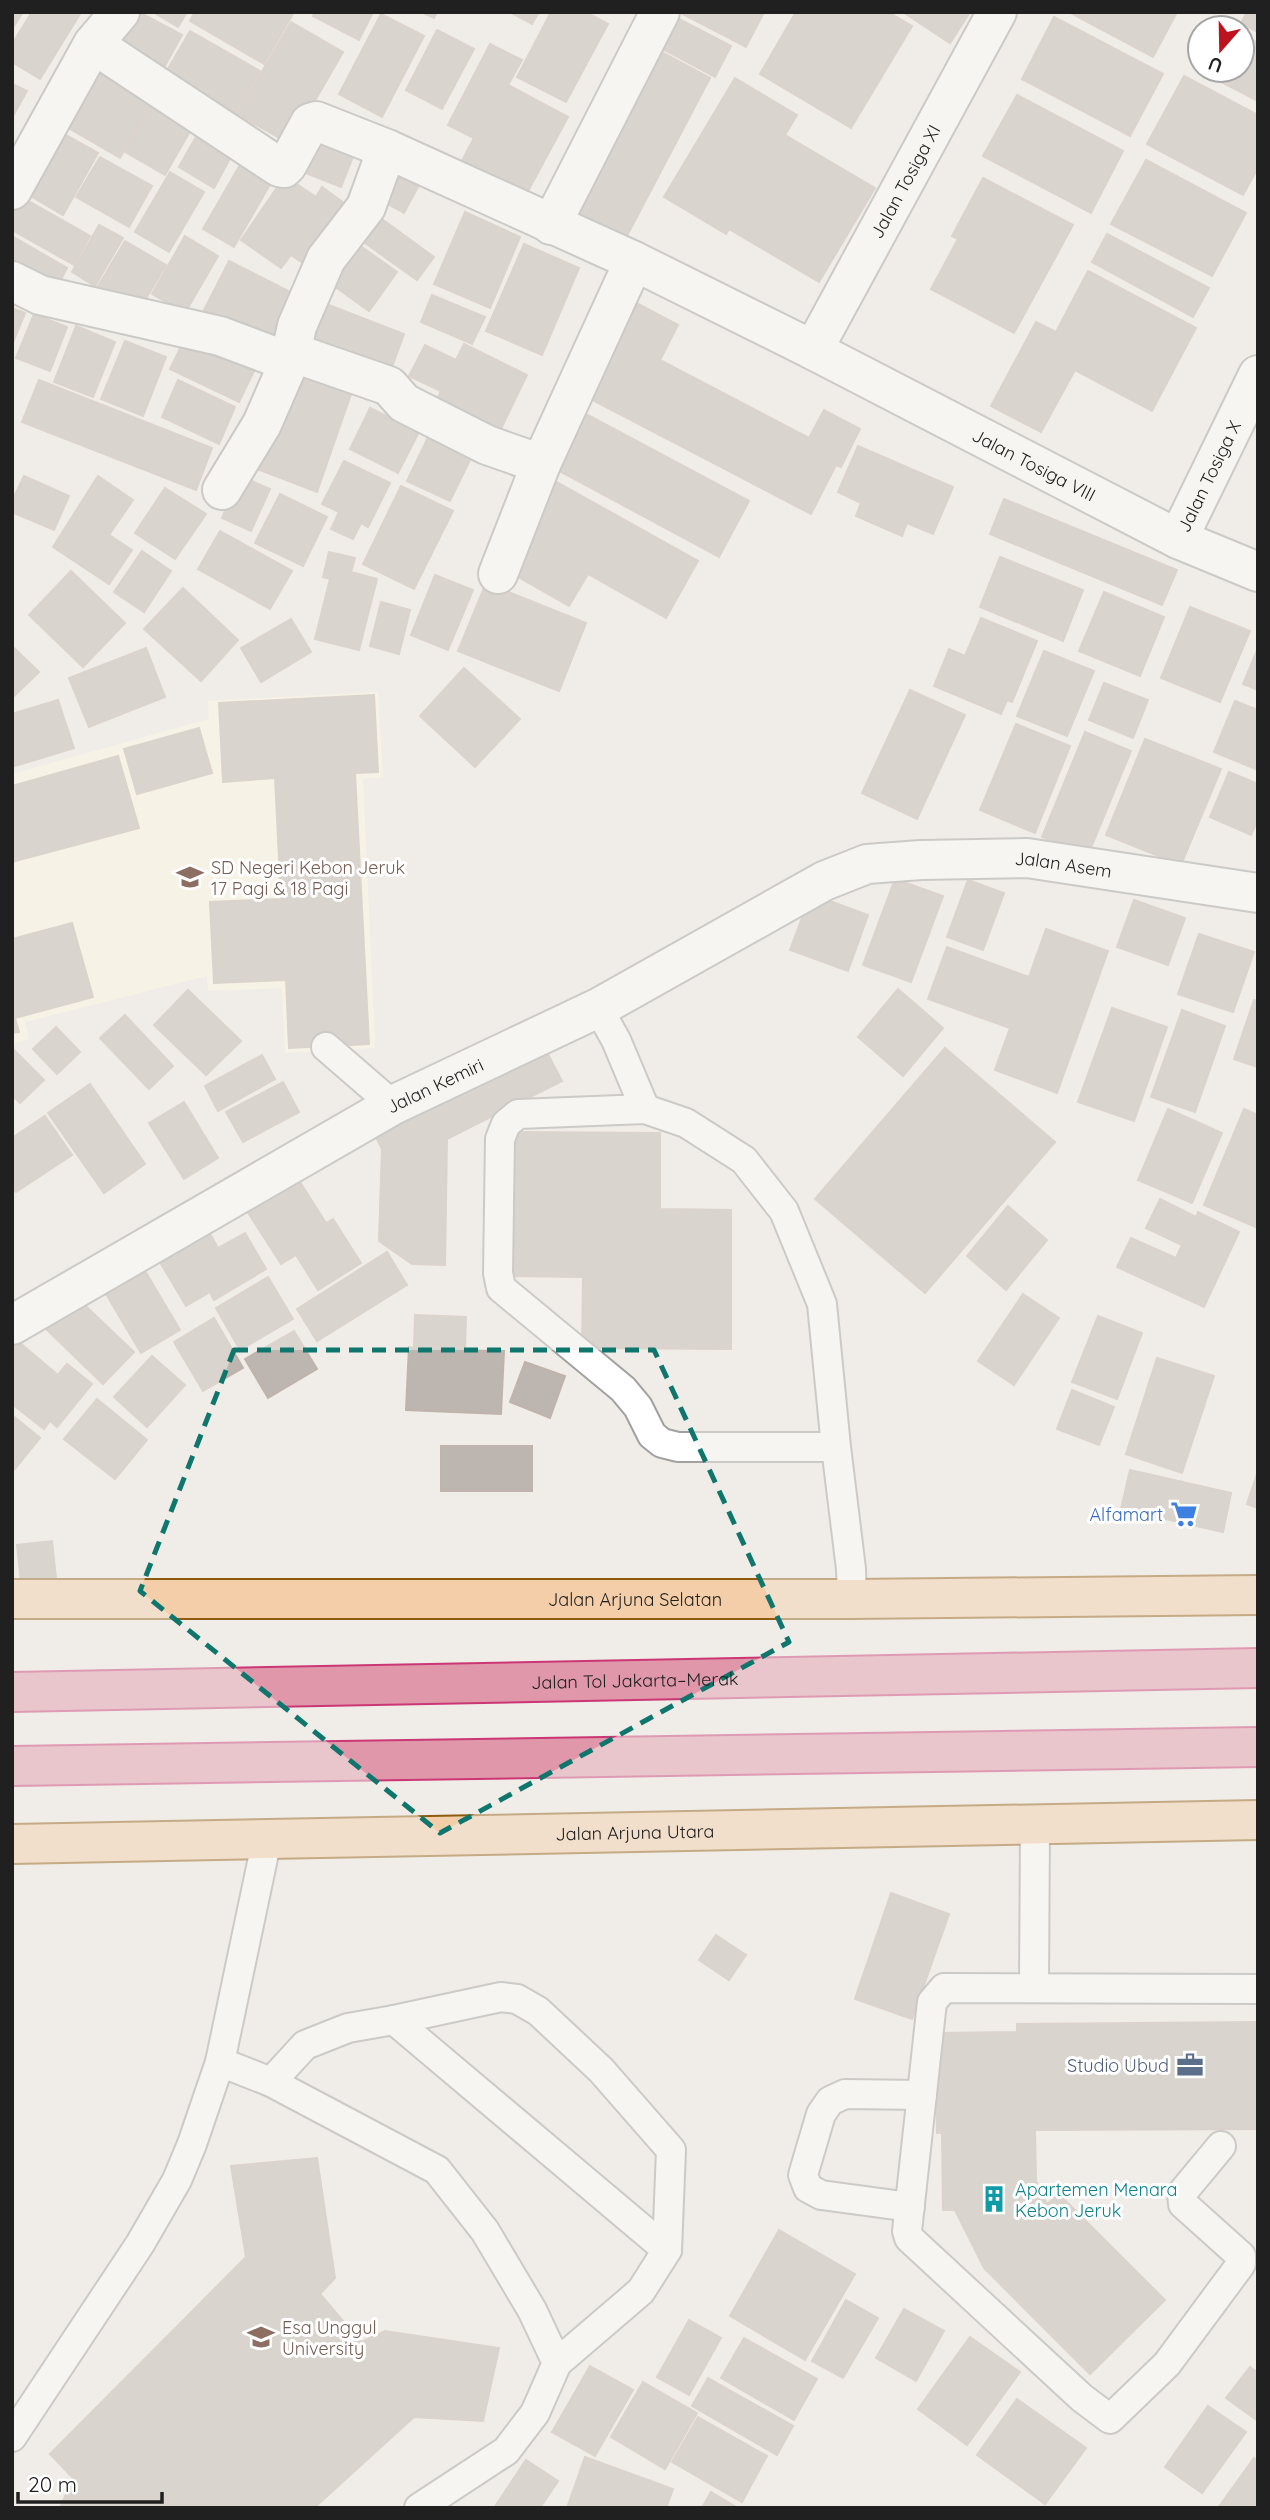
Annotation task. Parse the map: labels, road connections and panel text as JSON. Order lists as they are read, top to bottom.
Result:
{
  "streets": {
    "highway": ["Jalan Tol Jakarta–Merak"],
    "main road": ["Jalan Arjuna Selatan", "Jalan Arjuna Utara"],
    "street": [
      "Jalan Tosiga XI",
      "Jalan Tosiga VIII",
      "Jalan Tosiga X",
      "Jalan Asem",
      "Jalan Kemiri"
    ]
  },
  "crossings": [
    ["Jalan Tosiga XI", "Jalan Tosiga VIII"],
    ["Jalan Tosiga VIII", "Jalan Tosiga X"],
    ["Jalan Asem", "Jalan Kemiri"]
  ],
  "places": {
    "school or university": ["SD Negeri Kebon Jeruk 17 Pagi & 18 Pagi", "Esa Unggul University"],
    "supermarket": ["Alfamart"],
    "office": ["Studio Ubud"],
    "building": ["Apartemen Menara Kebon Jeruk"]
  },
  "scale_bar": "20 m",
  "north": "bottom"
}
